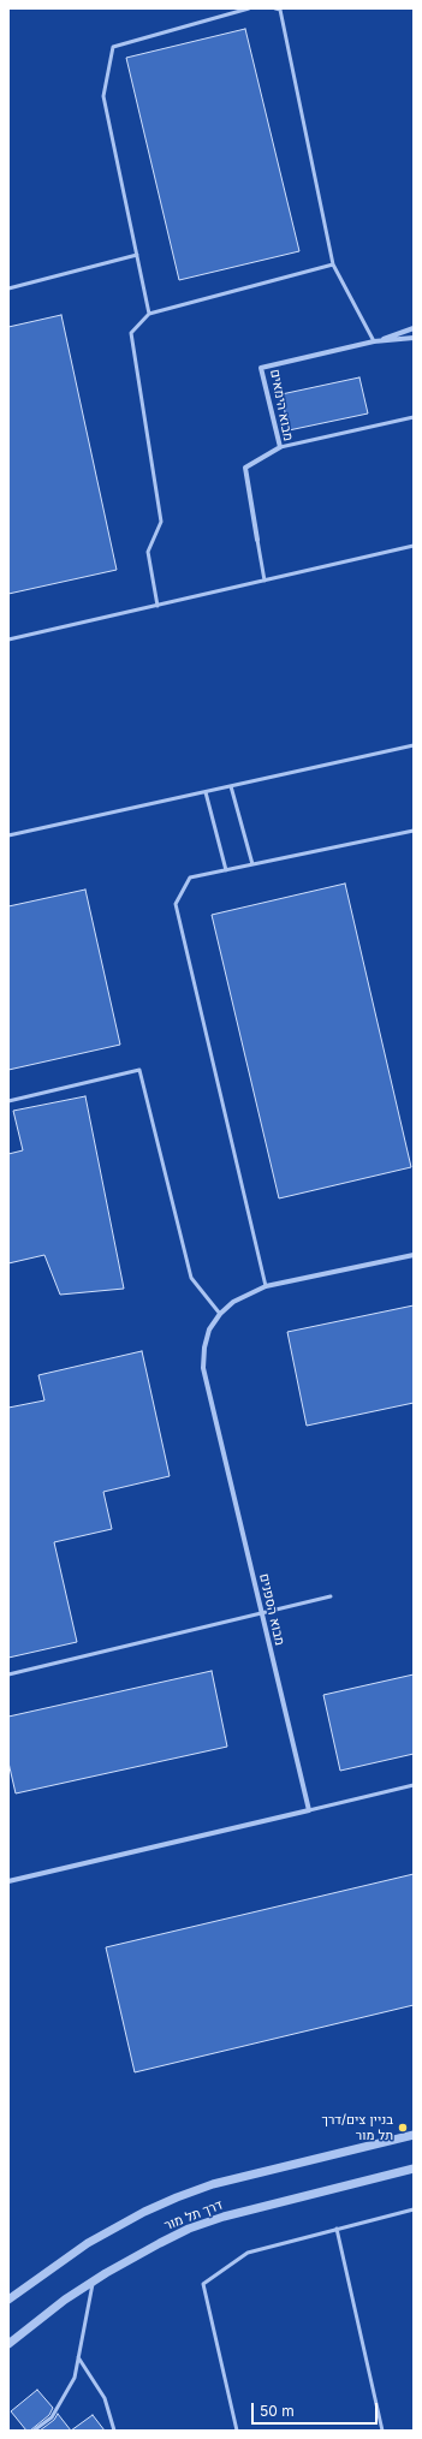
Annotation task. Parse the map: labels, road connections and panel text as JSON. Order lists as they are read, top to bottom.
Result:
{
  "streets": {
    "street": ["מבוא הימאים", "מבוא הספנים", "דרך תל מור"]
  },
  "places": ["בניין צים/דרך תל מור"],
  "scale_bar": "50 m"
}
